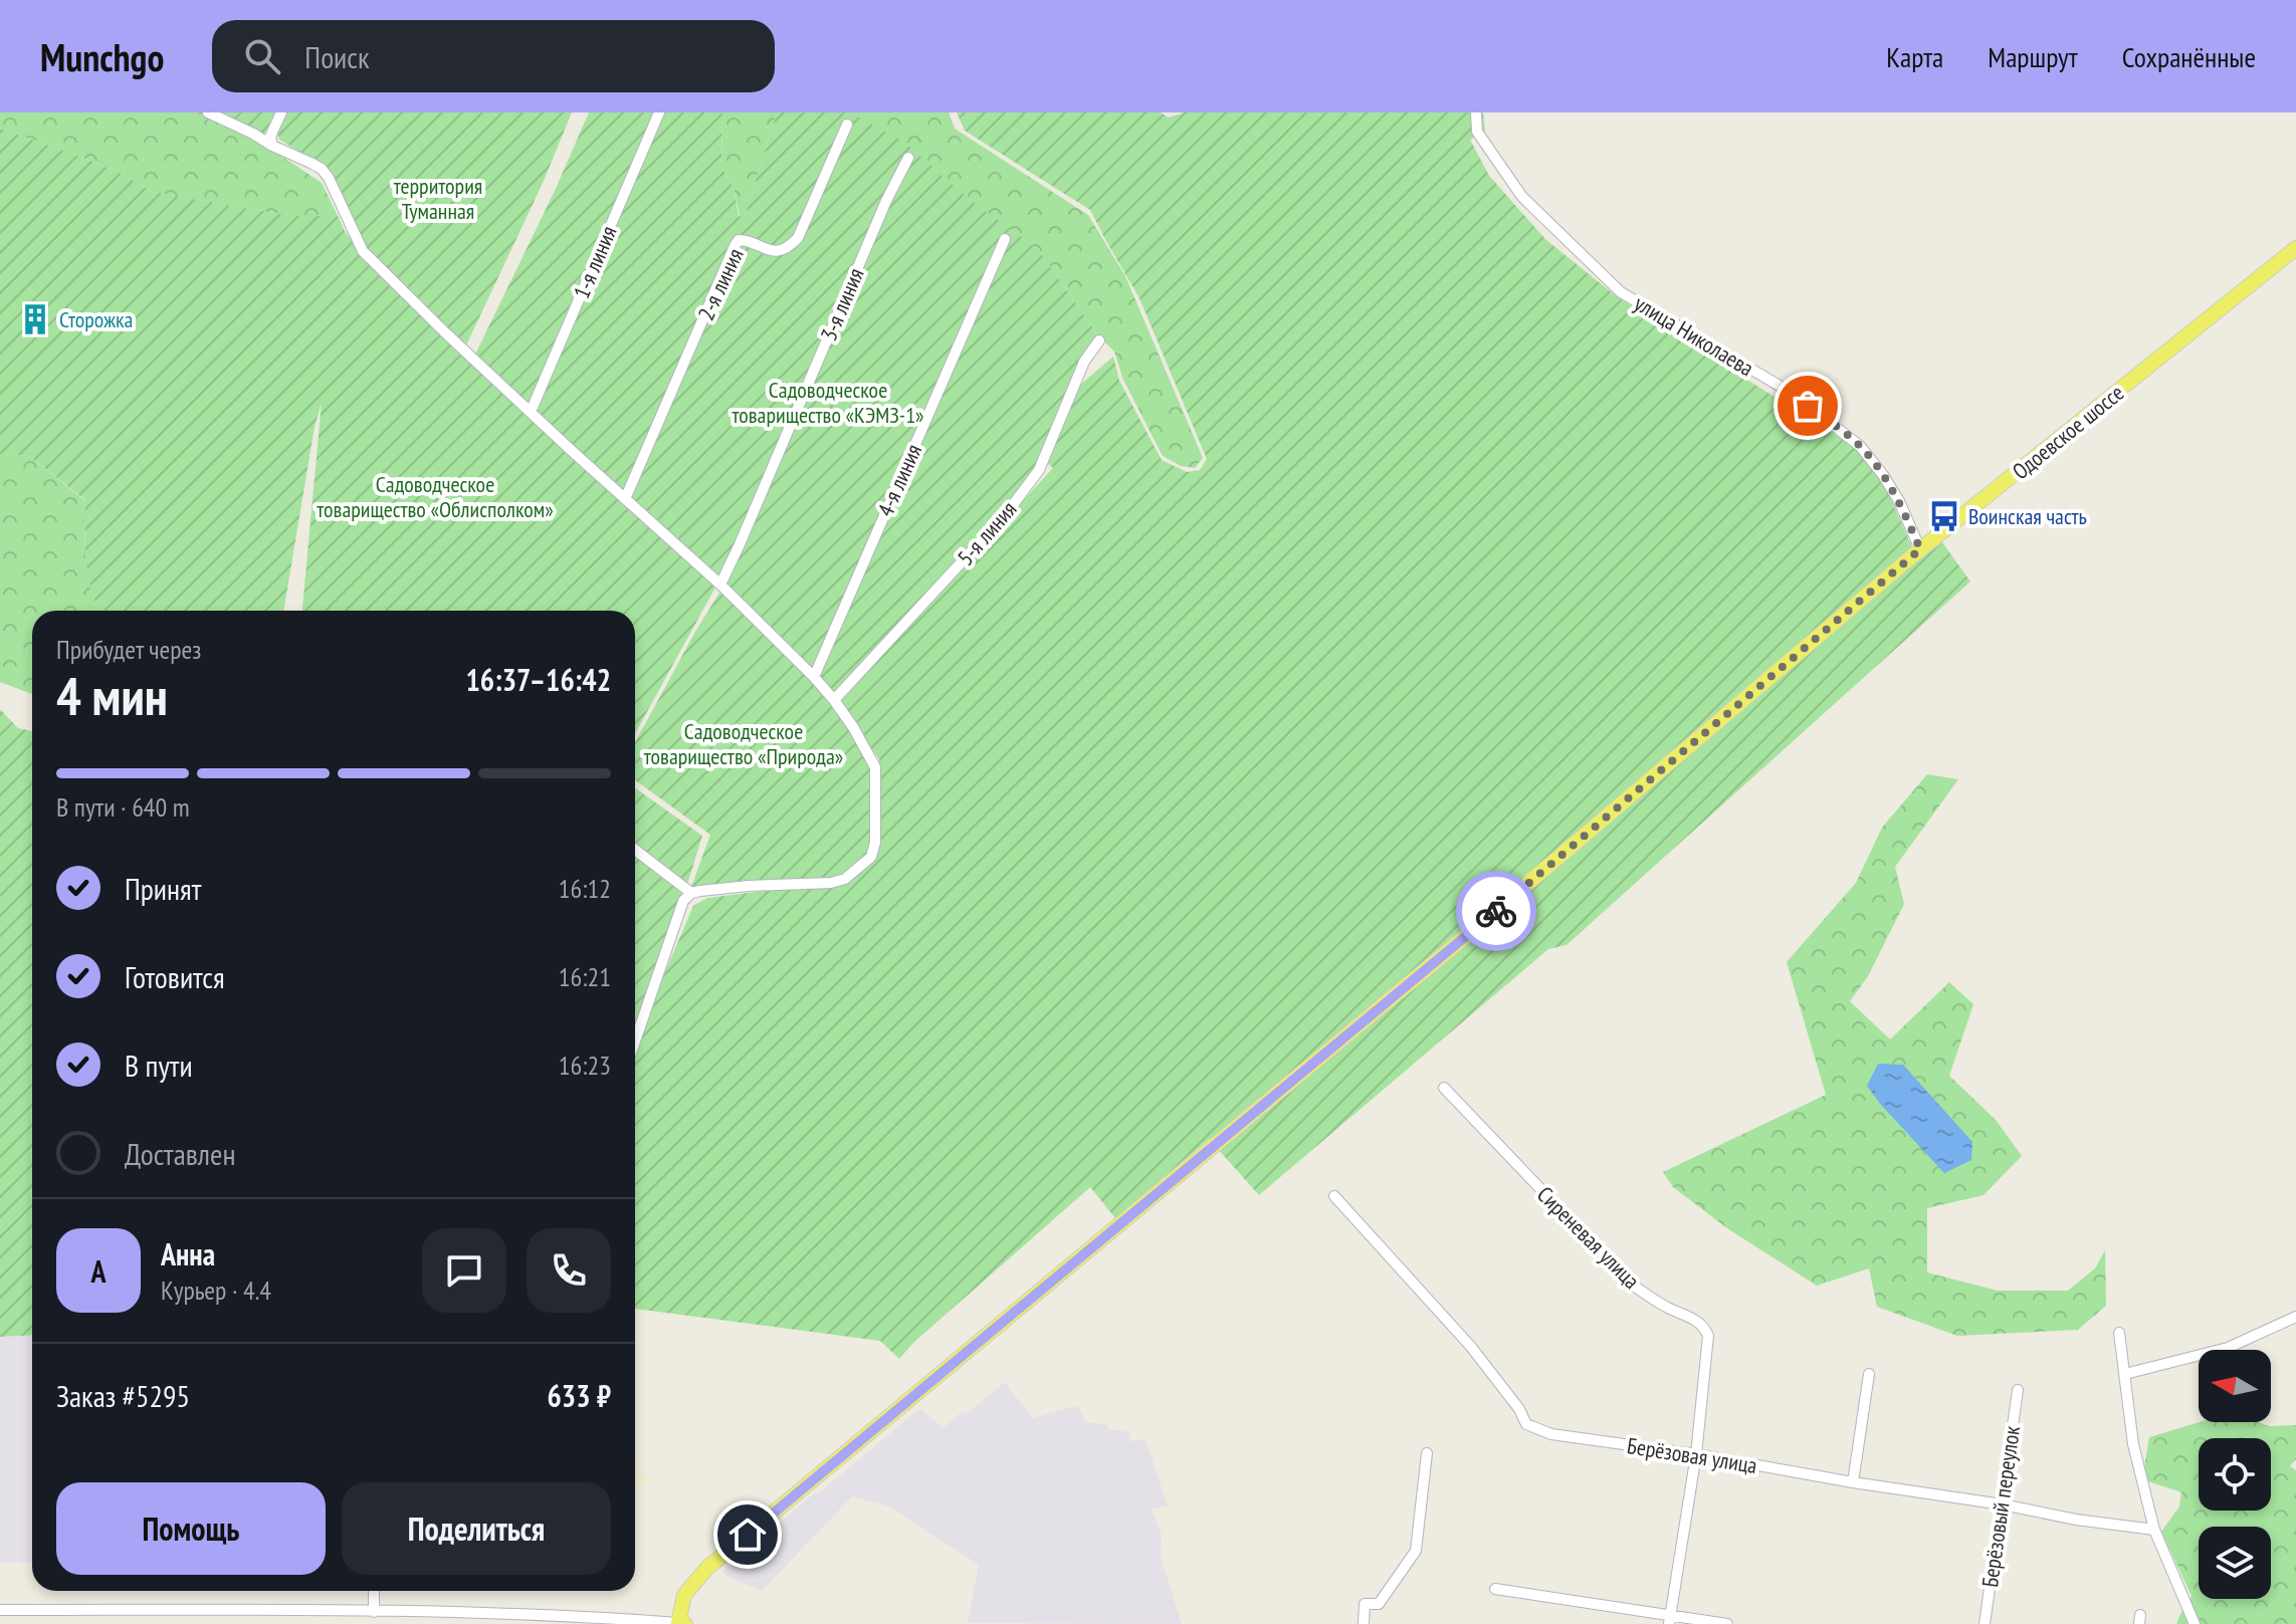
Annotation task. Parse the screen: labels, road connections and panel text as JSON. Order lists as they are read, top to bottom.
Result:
{
  "streets": {
    "main road": ["Одоевское шоссе"],
    "street": [
      "1-я линия",
      "2-я линия",
      "3-я линия",
      "улица Николаева",
      "4-я линия",
      "5-я линия",
      "Сиреневая улица",
      "Берёзовая улица",
      "Берёзовый переулок"
    ]
  },
  "crossings": [
    ["улица Николаева", "Одоевское шоссе"],
    ["Сиреневая улица", "Берёзовая улица"],
    ["Берёзовая улица", "Берёзовый переулок"]
  ],
  "parks": [
    "территория Туманная",
    "Садоводческое товарищество «КЭМЗ-1»",
    "Садоводческое товарищество «Облисполком»",
    "Садоводческое товарищество «Природа»"
  ],
  "places": {
    "building": ["Сторожка"],
    "bus stop": ["Воинская часть"]
  },
  "north": "left",
  "page": {
    "header": "Munchgo",
    "search": "Поиск",
    "nav": ["Карта", "Маршрут", "Сохранённые"],
    "heading": ["4 мин", "Прибудет через", "16:37–16:42"],
    "panel": [
      "Анна",
      "Курьер · 4.4",
      "Заказ #5295",
      "633 ₽"
    ],
    "bar": "В пути · 640 m",
    "list": [
      ["Принят", "16:12"],
      ["Готовится", "16:21"],
      ["В пути", "16:23"],
      "Доставлен"
    ],
    "round": "А",
    "buttons": ["Помощь", "Поделиться"]
  }
}
